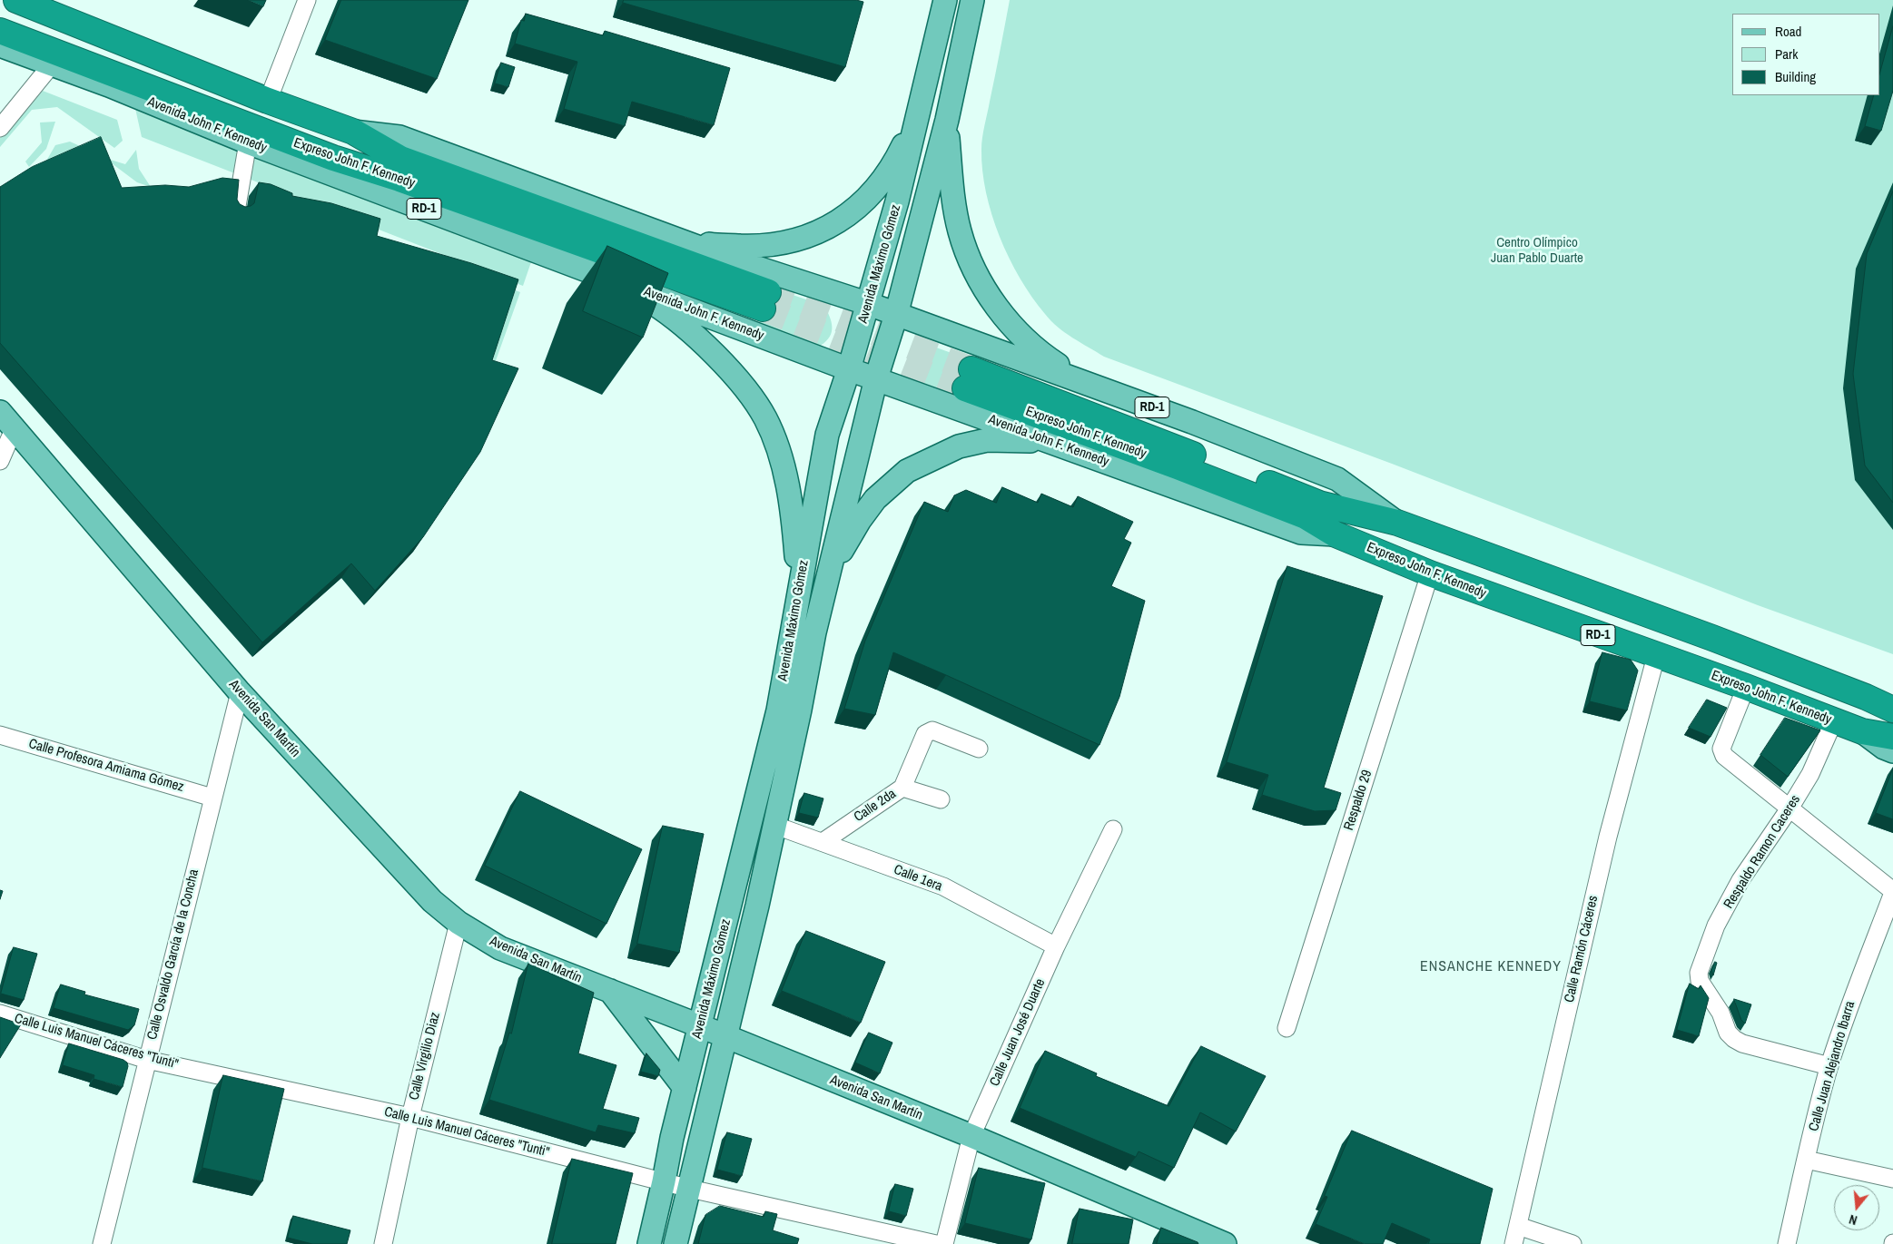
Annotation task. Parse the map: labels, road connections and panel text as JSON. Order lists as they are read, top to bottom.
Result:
{
  "streets": {
    "highway": ["Expreso John F. Kennedy", "RD-1"],
    "main road": ["Avenida John F. Kennedy", "Avenida Máximo Gómez", "Avenida San Martín"],
    "street": [
      "Calle Profesora Amiama Gómez",
      "Respaldo 29",
      "Calle 2da",
      "Respaldo Ramon Caceres",
      "Calle 1era",
      "Calle Ramón Cáceres",
      "Calle Osvaldo García de la Concha",
      "Calle Juan José Duarte",
      "Calle Luis Manuel Cáceres \"Tunti\"",
      "Calle Virgilio Diaz",
      "Calle Juan Alejandro lbarra"
    ]
  },
  "crossings": [
    ["Avenida John F. Kennedy", "Expreso John F. Kennedy"],
    ["Avenida John F. Kennedy", "Avenida Máximo Gómez"],
    ["Expreso John F. Kennedy", "RD-1"],
    ["Expreso John F. Kennedy", "Respaldo 29"],
    ["Expreso John F. Kennedy", "Respaldo Ramon Caceres"],
    ["Expreso John F. Kennedy", "Calle Ramón Cáceres"],
    ["RD-1", "Avenida Máximo Gómez"],
    ["Avenida Máximo Gómez", "Avenida San Martín"],
    ["Avenida Máximo Gómez", "Calle 1era"],
    ["Avenida Máximo Gómez", "Calle Luis Manuel Cáceres \"Tunti\""],
    ["Avenida San Martín", "Calle Osvaldo García de la Concha"],
    ["Avenida San Martín", "Calle Juan José Duarte"],
    ["Avenida San Martín", "Calle Virgilio Diaz"],
    ["Calle Profesora Amiama Gómez", "Calle Osvaldo García de la Concha"],
    ["Calle 2da", "Calle 1era"],
    ["Respaldo Ramon Caceres", "Calle Juan Alejandro lbarra"],
    ["Calle 1era", "Calle Juan José Duarte"],
    ["Calle Osvaldo García de la Concha", "Calle Luis Manuel Cáceres \"Tunti\""],
    ["Calle Luis Manuel Cáceres \"Tunti\"", "Calle Virgilio Diaz"]
  ],
  "districts": ["ENSANCHE KENNEDY"],
  "parks": ["Centro Olímpico Juan Pablo Duarte"],
  "legend": ["Road", "Park", "Building"],
  "north": "bottom"
}
